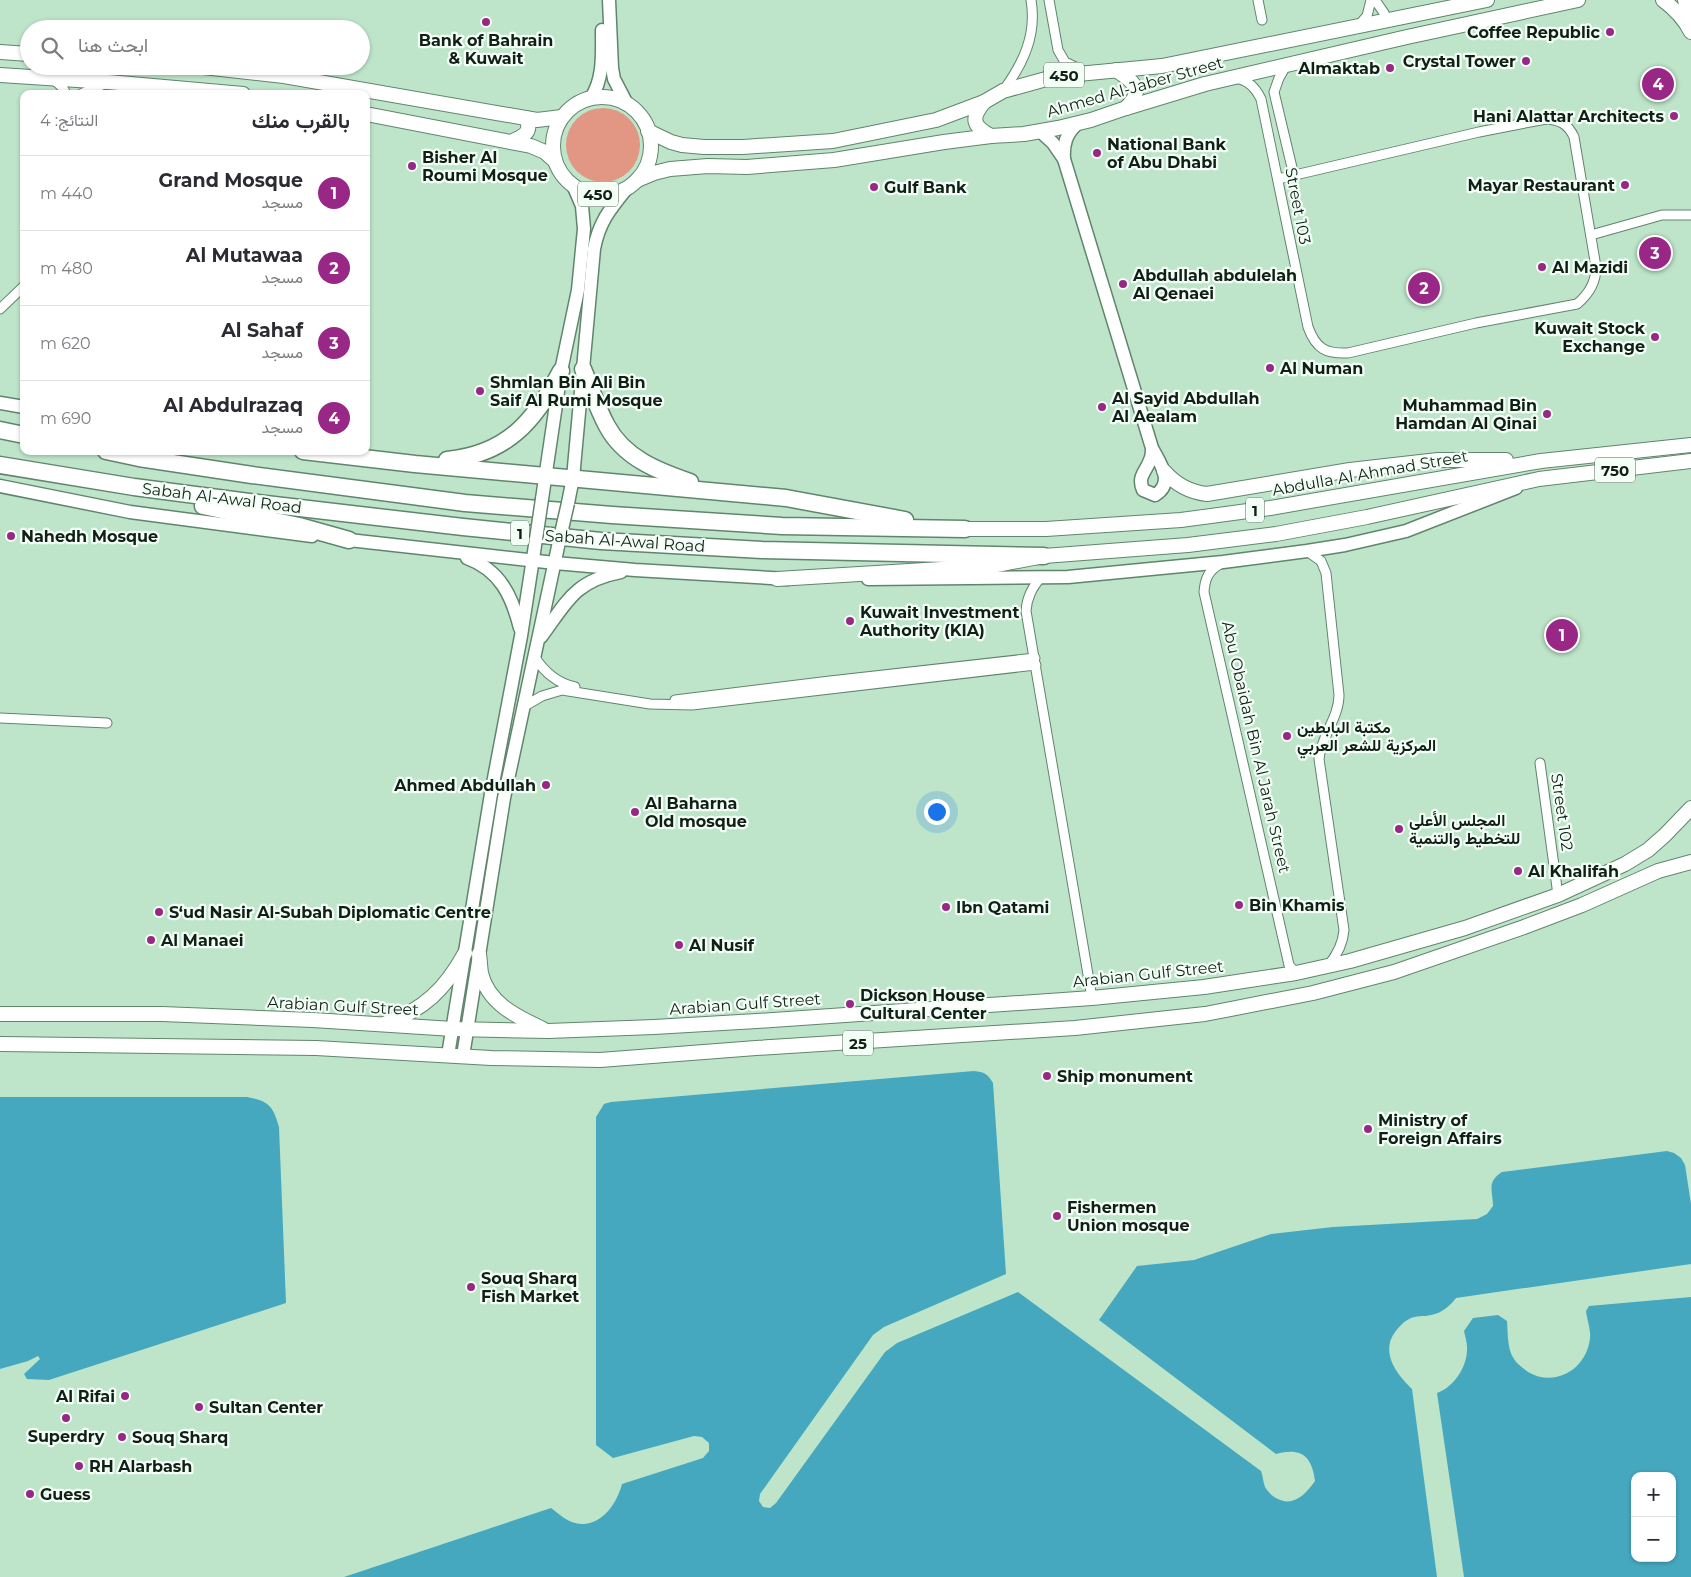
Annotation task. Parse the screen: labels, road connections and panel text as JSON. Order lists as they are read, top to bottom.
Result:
{
  "streets": {
    "highway": ["Sabah Al-Awal Road", "1"],
    "main road": [
      "450",
      "Ahmed Al-Jaber Street",
      "750",
      "Abdulla Al Ahmad Street",
      "Arabian Gulf Street",
      "25"
    ],
    "street": ["Street 103", "Abu Obaidah Bin Al Jarah Street", "Street 102"]
  },
  "crossings": [
    ["450", "Ahmed Al-Jaber Street"],
    ["Ahmed Al-Jaber Street", "Street 103"],
    ["750", "Sabah Al-Awal Road"],
    ["750", "1"],
    ["750", "Abu Obaidah Bin Al Jarah Street"],
    ["Abdulla Al Ahmad Street", "Sabah Al-Awal Road"],
    ["Sabah Al-Awal Road", "1"],
    ["Abu Obaidah Bin Al Jarah Street", "Arabian Gulf Street"],
    ["Street 102", "Arabian Gulf Street"]
  ],
  "places": [
    "Bank of Bahrain & Kuwait",
    "Coffee Republic",
    "Crystal Tower",
    "Almaktab",
    "Hani Alattar Architects",
    "National Bank of Abu Dhabi",
    "Bisher Al Roumi Mosque",
    "Mayar Restaurant",
    "Gulf Bank",
    "Al Mazidi",
    "Abdullah abdulelah Al Qenaei",
    "Kuwait Stock Exchange",
    "Al Numan",
    "Shmlan Bin Ali Bin Saif Al Rumi Mosque",
    "Al Sayid Abdullah Al Aealam",
    "Muhammad Bin Hamdan Al Qinai",
    "Nahedh Mosque",
    "Kuwait Investment Authority (KIA)",
    "مكتبة البابطين المركزية للشعر العربي",
    "Ahmed Abdullah",
    "Al Baharna Old mosque",
    "المجلس الأعلى للتخطيط والتنمية",
    "Al Khalifah",
    "Bin Khamis",
    "Ibn Qatami",
    "S‘ud Nasir Al-Subah Diplomatic Centre",
    "Al Manaei",
    "Al Nusif",
    "Dickson House Cultural Center",
    "Ship monument",
    "Ministry of Foreign Affairs",
    "Fishermen Union mosque",
    "Souq Sharq Fish Market",
    "Al Rifai",
    "Sultan Center",
    "Superdry",
    "Souq Sharq",
    "RH Alarbash",
    "Guess"
  ],
  "page": {
    "search": "ابحث هنا",
    "pins": [
      "4",
      "3",
      "2",
      "1"
    ],
    "heading": ["بالقرب منك", "النتائج: 4"],
    "list": [
      {
        "mark": "1",
        "name": "Grand Mosque",
        "note": "مسجد",
        "value": "440 m"
      },
      {
        "mark": "2",
        "name": "Al Mutawaa",
        "note": "مسجد",
        "value": "480 m"
      },
      {
        "mark": "3",
        "name": "Al Sahaf",
        "note": "مسجد",
        "value": "620 m"
      },
      {
        "mark": "4",
        "name": "Al Abdulrazaq",
        "note": "مسجد",
        "value": "690 m"
      }
    ],
    "map_buttons": ["+", "−"]
  }
}
